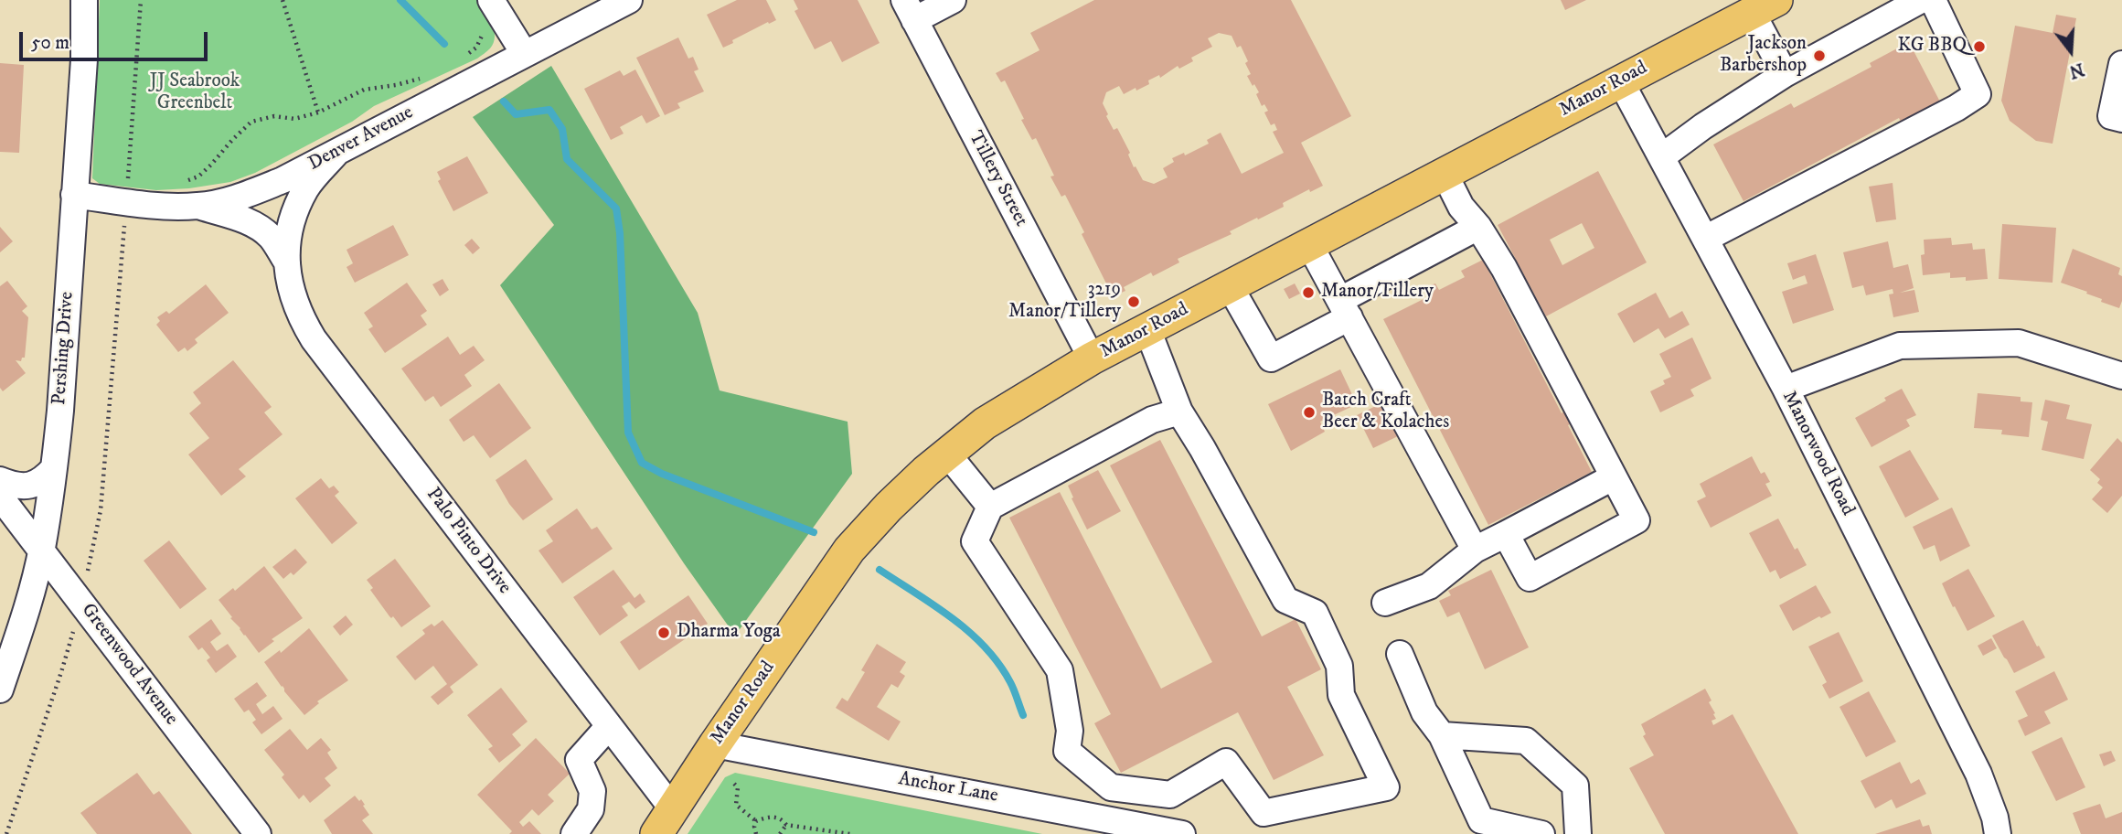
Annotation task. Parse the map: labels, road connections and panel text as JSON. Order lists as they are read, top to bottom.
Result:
{
  "streets": {
    "main road": ["Manor Road"],
    "street": [
      "Denver Avenue",
      "Tillery Street",
      "Pershing Drive",
      "Manorwood Road",
      "Palo Pinto Drive",
      "Greenwood Avenue",
      "Anchor Lane"
    ]
  },
  "crossings": [
    ["Manor Road", "Tillery Street"],
    ["Manor Road", "Manorwood Road"],
    ["Manor Road", "Palo Pinto Drive"],
    ["Manor Road", "Anchor Lane"],
    ["Denver Avenue", "Pershing Drive"],
    ["Denver Avenue", "Palo Pinto Drive"],
    ["Pershing Drive", "Greenwood Avenue"]
  ],
  "parks": ["JJ Seabrook Greenbelt"],
  "places": [
    "KG BBQ",
    "Jackson Barbershop",
    "Manor/Tillery",
    "3219 Manor/Tillery",
    "Batch Craft Beer & Kolaches",
    "Dharma Yoga"
  ],
  "scale_bar": "50 m",
  "north": "bottom"
}
